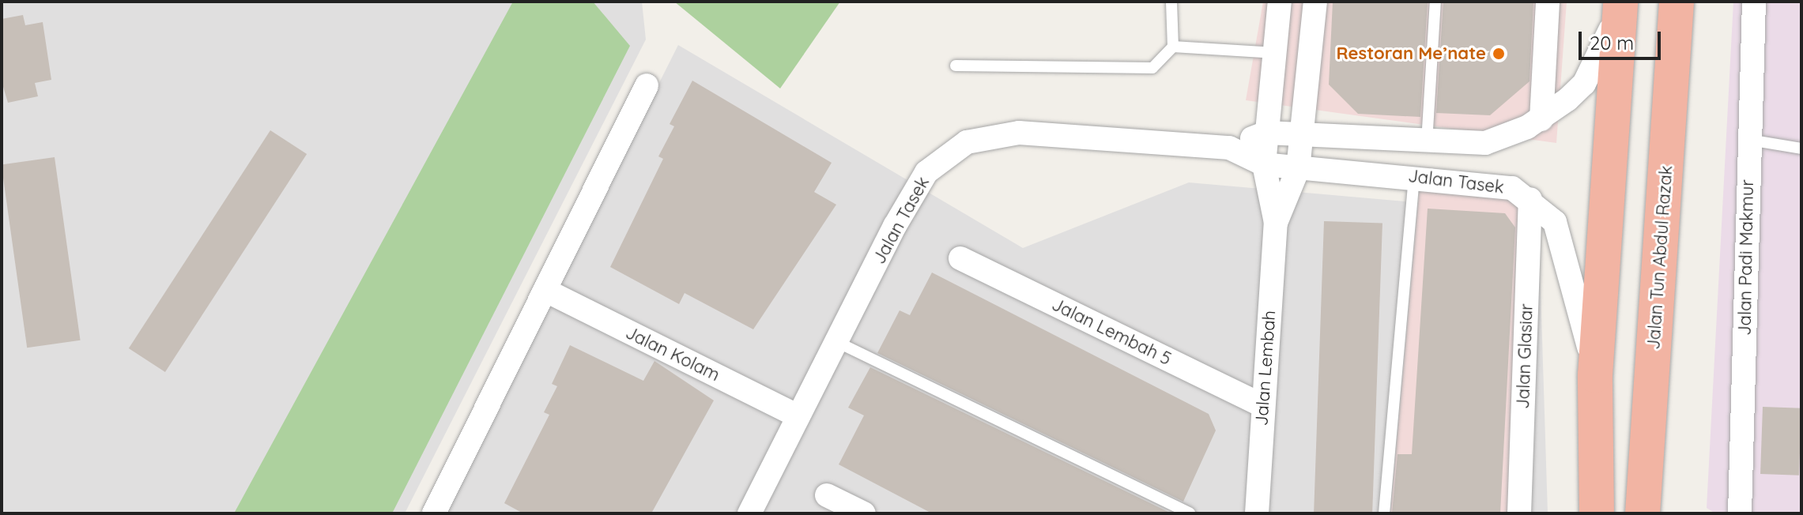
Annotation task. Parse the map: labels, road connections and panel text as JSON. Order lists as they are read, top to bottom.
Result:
{
  "streets": {
    "highway": ["Jalan Tun Abdul Razak"],
    "street": [
      "Jalan Tasek",
      "Jalan Padi Makmur",
      "Jalan Lembah 5",
      "Jalan Kolam",
      "Jalan Glasiar",
      "Jalan Lembah"
    ]
  },
  "crossings": [
    ["Jalan Tasek", "Jalan Kolam"],
    ["Jalan Tasek", "Jalan Glasiar"],
    ["Jalan Tasek", "Jalan Lembah"],
    ["Jalan Lembah 5", "Jalan Lembah"]
  ],
  "places": ["Restoran Me’nate"],
  "scale_bar": "20 m"
}
